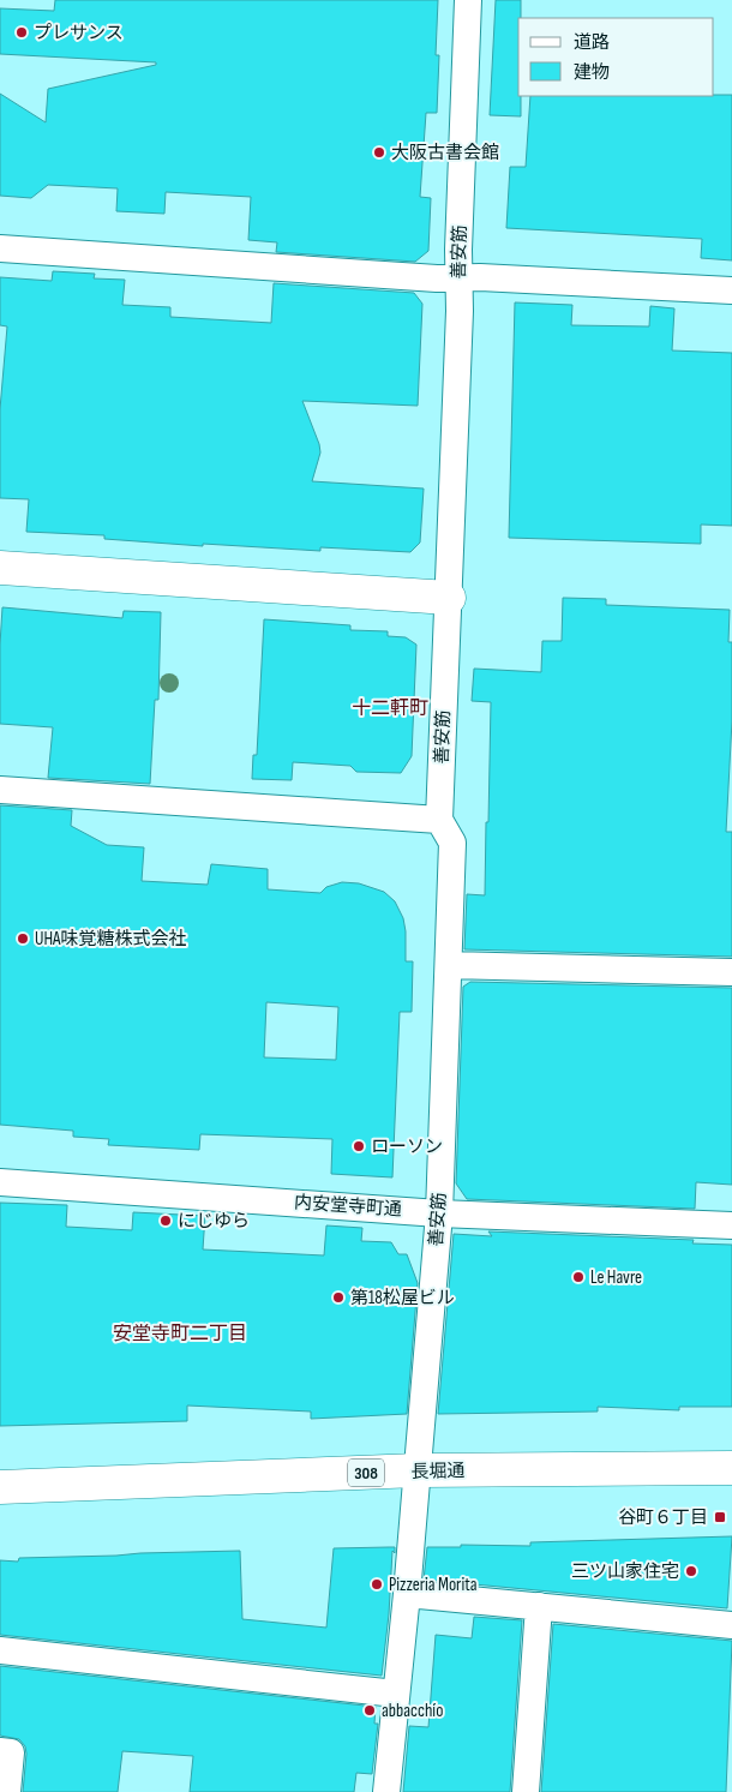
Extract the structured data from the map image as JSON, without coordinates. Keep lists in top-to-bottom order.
{
  "streets": {
    "main road": ["長堀通", "308"],
    "street": ["善安筋", "内安堂寺町通"]
  },
  "crossings": [
    ["善安筋", "内安堂寺町通"],
    ["善安筋", "長堀通"]
  ],
  "districts": ["十二軒町", "安堂寺町二丁目"],
  "places": {
    "other": [
      "プレサンス",
      "大阪古書会館",
      "UHA味覚糖株式会社",
      "ローソン",
      "にじゆら",
      "Le Havre",
      "第18松屋ビル",
      "三ツ山家住宅",
      "Pizzeria Morita",
      "abbacchío"
    ],
    "transit": ["谷町６丁目"]
  },
  "legend": ["道路", "建物"]
}
